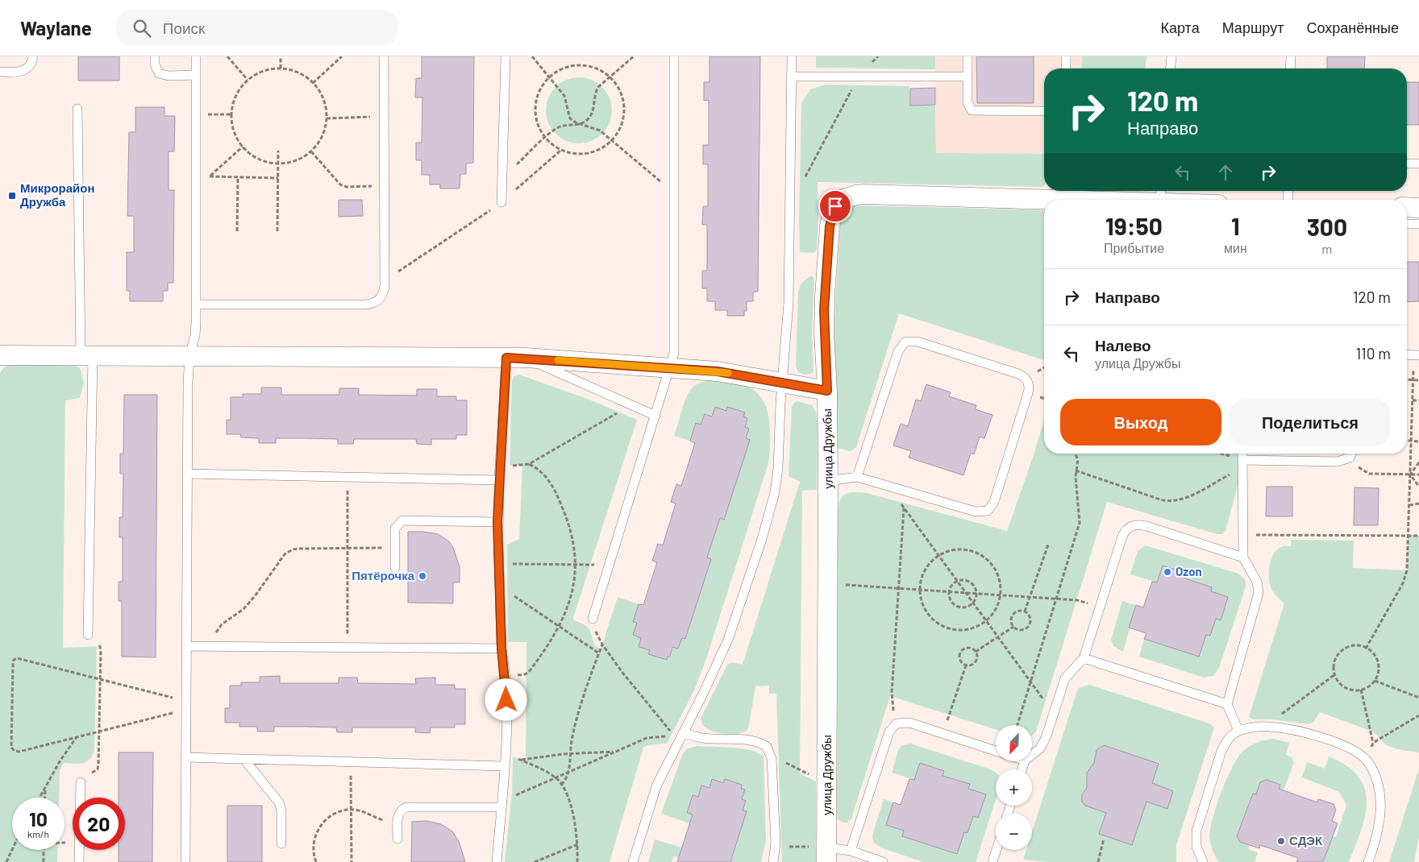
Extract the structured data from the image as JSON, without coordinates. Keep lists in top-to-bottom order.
{
  "streets": {
    "street": ["улица Дружбы"]
  },
  "places": {
    "transit": ["Микрорайон Дружба"],
    "other": ["Ozon", "Пятёрочка", "СДЭК"]
  },
  "north": "bottom left",
  "page": {
    "header": "Waylane",
    "search": "Поиск",
    "nav": ["Карта", "Маршрут", "Сохранённые"],
    "turn": ["120 m", "Направо"],
    "eta": [
      "19:50",
      "Прибытие",
      "1",
      "мин",
      "300",
      "m"
    ],
    "list": [
      {
        "name": "Направо",
        "value": "120 m"
      },
      {
        "name": "Налево",
        "note": "улица Дружбы",
        "value": "110 m"
      }
    ],
    "buttons": ["Выход", "Поделиться"],
    "map_buttons": ["+", "−"],
    "speed": "10 km/h",
    "limit": "20"
  }
}
